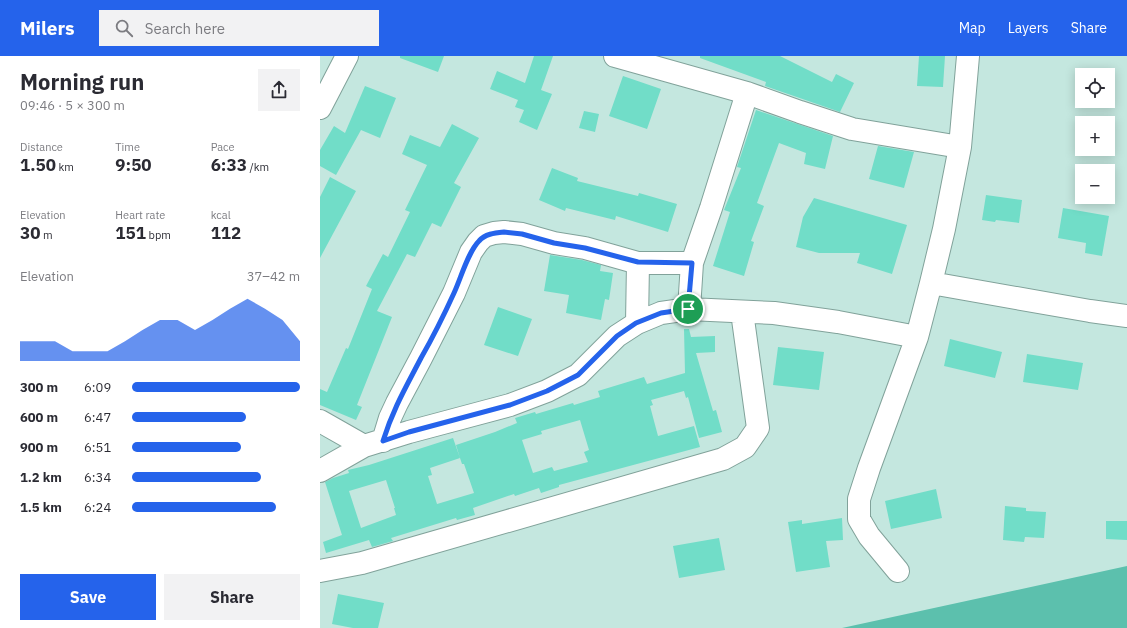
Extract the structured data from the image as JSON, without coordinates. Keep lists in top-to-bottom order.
{
  "page": {
    "header": "Milers",
    "search": "Search here",
    "nav": ["Map", "Layers", "Share"],
    "heading": ["Morning run", "09:46 · 5 × 300 m"],
    "map_buttons": ["+", "−"],
    "stats": [
      ["Distance", "1.50 km"],
      ["Time", "9:50"],
      ["Pace", "6:33 /km"],
      ["Elevation", "30 m"],
      ["Heart rate", "151 bpm"],
      ["kcal", "112"]
    ],
    "chart": ["Elevation", "37–42 m"],
    "list": [
      {
        "name": "300 m",
        "note": "6:09"
      },
      {
        "name": "600 m",
        "note": "6:47"
      },
      {
        "name": "900 m",
        "note": "6:51"
      },
      {
        "name": "1.2 km",
        "note": "6:34"
      },
      {
        "name": "1.5 km",
        "note": "6:24"
      }
    ],
    "buttons": ["Save", "Share"]
  }
}
